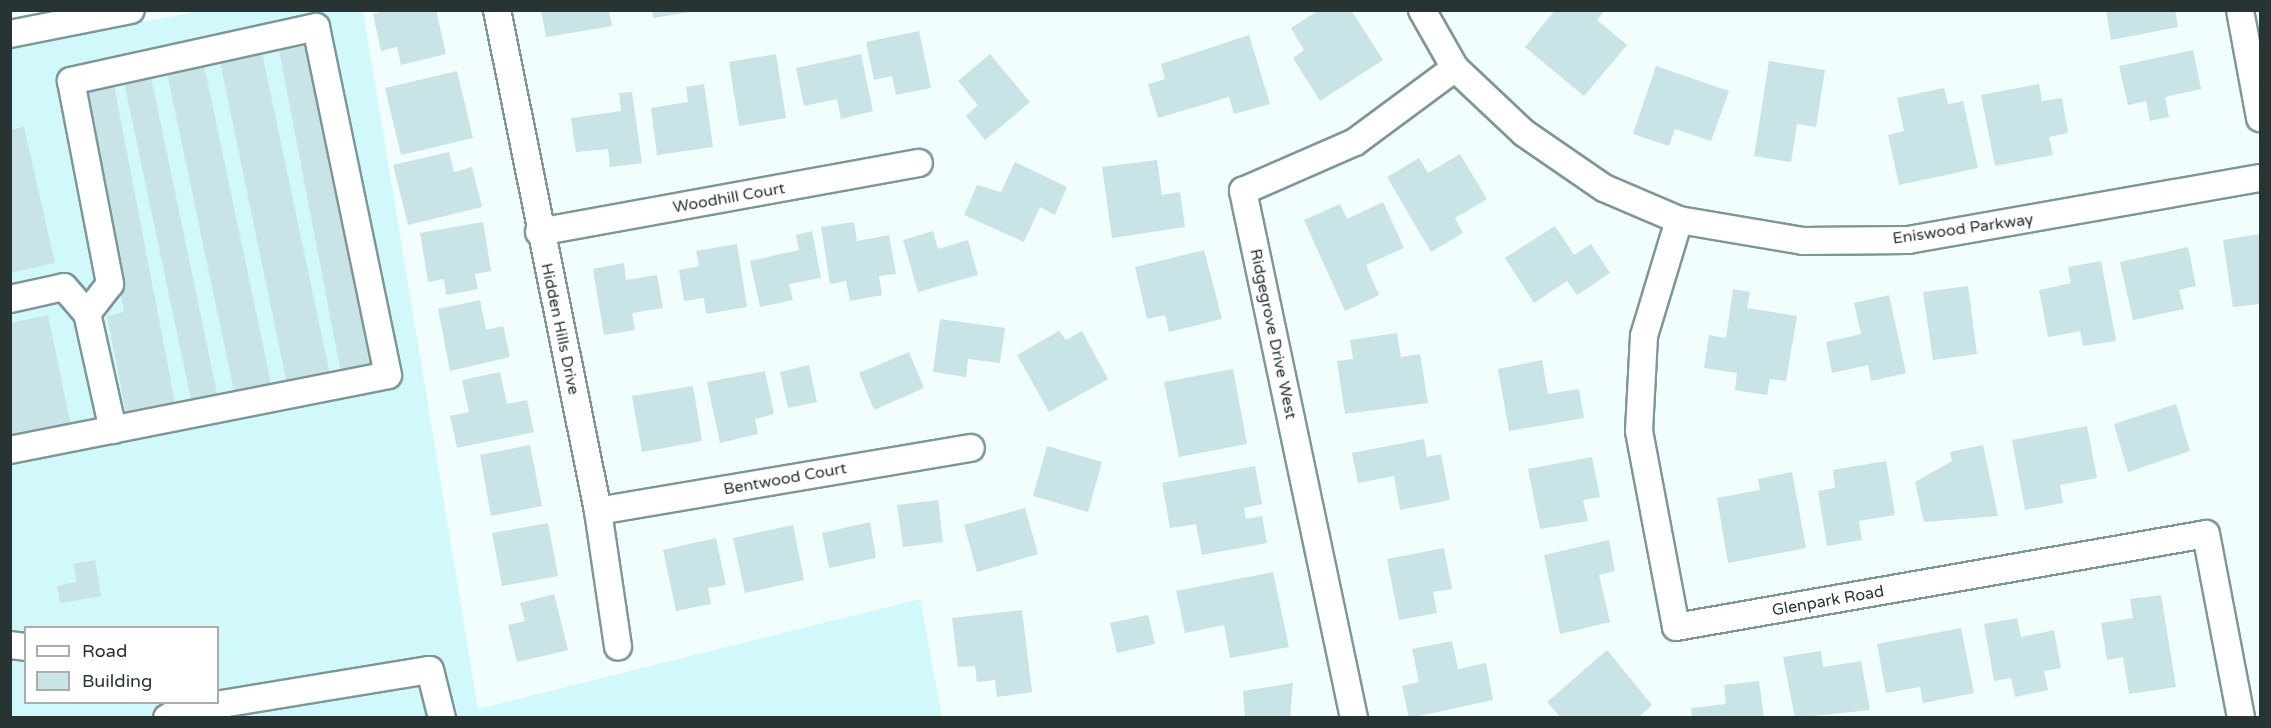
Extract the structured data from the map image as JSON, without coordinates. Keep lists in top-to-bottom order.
{
  "streets": {
    "street": [
      "Woodhill Court",
      "Eniswood Parkway",
      "Hidden Hills Drive",
      "Ridgegrove Drive West",
      "Bentwood Court",
      "Glenpark Road"
    ]
  },
  "crossings": [
    ["Woodhill Court", "Hidden Hills Drive"],
    ["Eniswood Parkway", "Ridgegrove Drive West"],
    ["Eniswood Parkway", "Glenpark Road"],
    ["Hidden Hills Drive", "Bentwood Court"]
  ],
  "legend": ["Road", "Building"]
}
